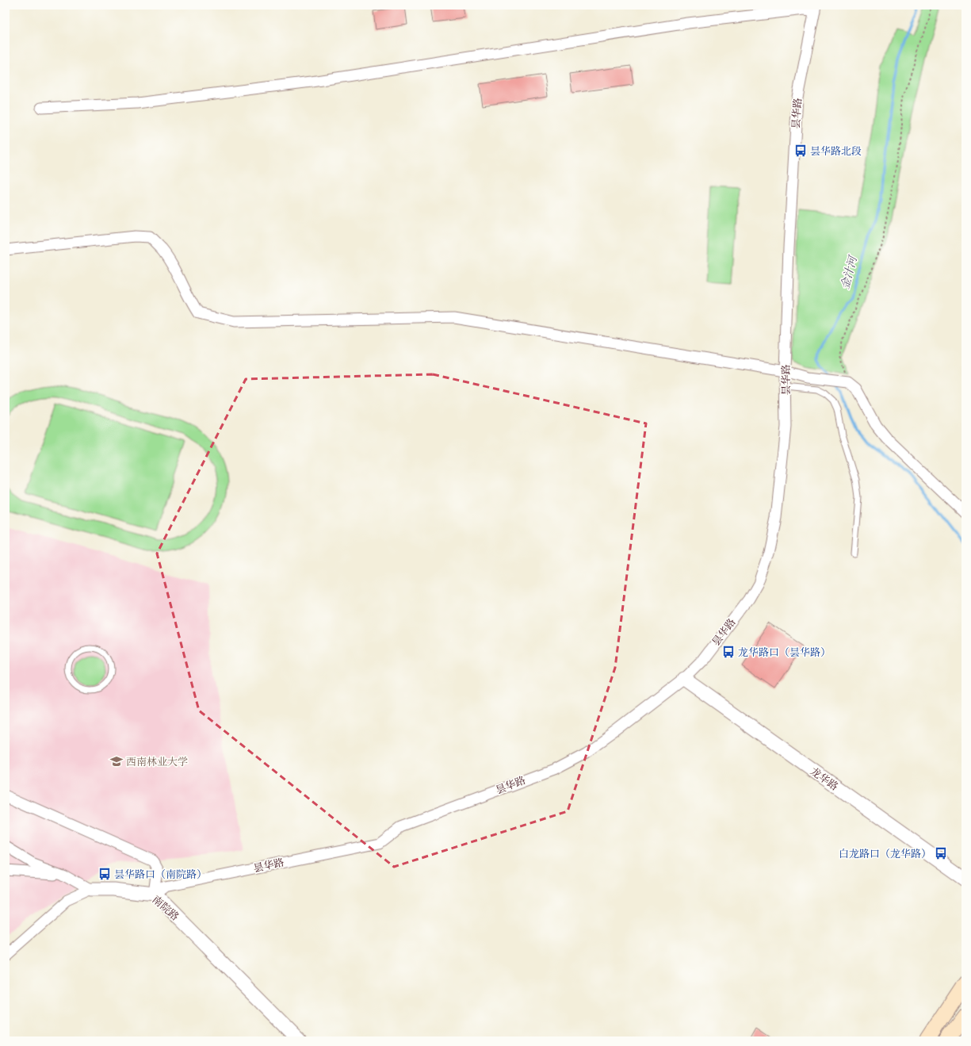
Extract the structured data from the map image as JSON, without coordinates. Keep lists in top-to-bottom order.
{
  "streets": {
    "street": ["昙华路", "龙华路", "南院路"]
  },
  "crossings": [
    ["昙华路", "龙华路"],
    ["昙华路", "南院路"]
  ],
  "water": ["金汁河"],
  "places": {
    "bus stop": [
      "昙华路北段",
      "龙华路口（昙华路）",
      "白龙路口（龙华路）",
      "昙华路口（南院路）"
    ],
    "school or university": ["西南林业大学"]
  }
}
